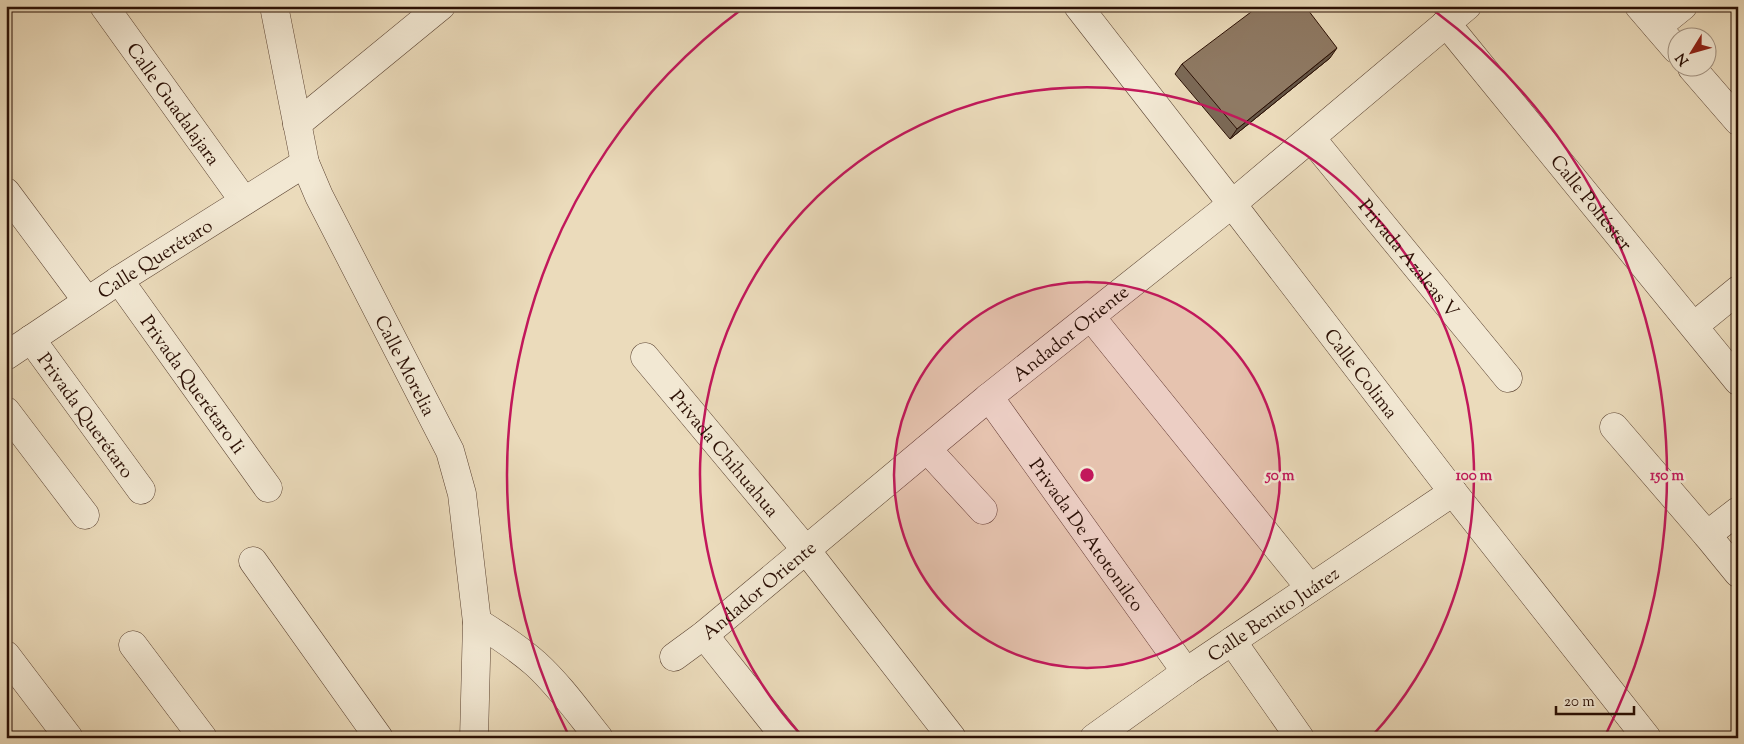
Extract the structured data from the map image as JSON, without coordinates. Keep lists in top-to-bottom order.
{
  "streets": {
    "street": [
      "Calle Guadalajara",
      "Calle Poliéster",
      "Calle Querétaro",
      "Privada Azaleas V",
      "Andador Oriente",
      "Calle Morelia",
      "Calle Colima",
      "Privada Querétaro Ii",
      "Privada Querétaro",
      "Privada Chihuahua",
      "Privada De Atotonilco",
      "Calle Benito Juárez"
    ]
  },
  "crossings": [
    ["Calle Guadalajara", "Calle Querétaro"],
    ["Calle Poliéster", "Andador Oriente"],
    ["Calle Querétaro", "Calle Morelia"],
    ["Calle Querétaro", "Privada Querétaro Ii"],
    ["Calle Querétaro", "Privada Querétaro"],
    ["Privada Azaleas V", "Andador Oriente"],
    ["Andador Oriente", "Calle Colima"],
    ["Andador Oriente", "Privada Chihuahua"],
    ["Andador Oriente", "Privada De Atotonilco"],
    ["Calle Colima", "Calle Benito Juárez"],
    ["Privada De Atotonilco", "Calle Benito Juárez"]
  ],
  "scale_bar": "20 m",
  "north": "bottom left",
  "rings": ["50 m", "100 m", "150 m"]
}
